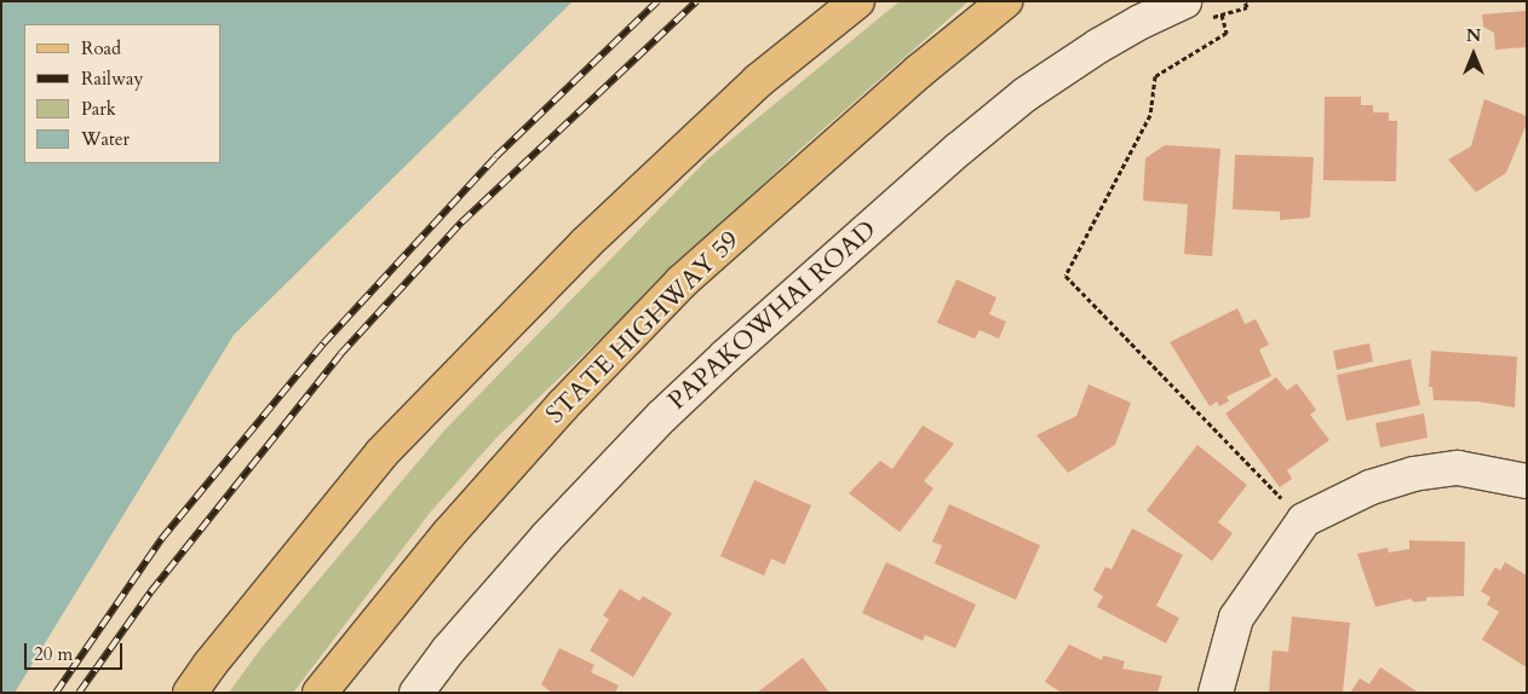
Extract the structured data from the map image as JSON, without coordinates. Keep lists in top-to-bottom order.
{
  "streets": {
    "main road": ["STATE HIGHWAY 59"],
    "street": ["PAPAKOWHAI ROAD"]
  },
  "legend": [
    "Road",
    "Railway",
    "Park",
    "Water"
  ],
  "scale_bar": "20 m",
  "north": "top"
}
